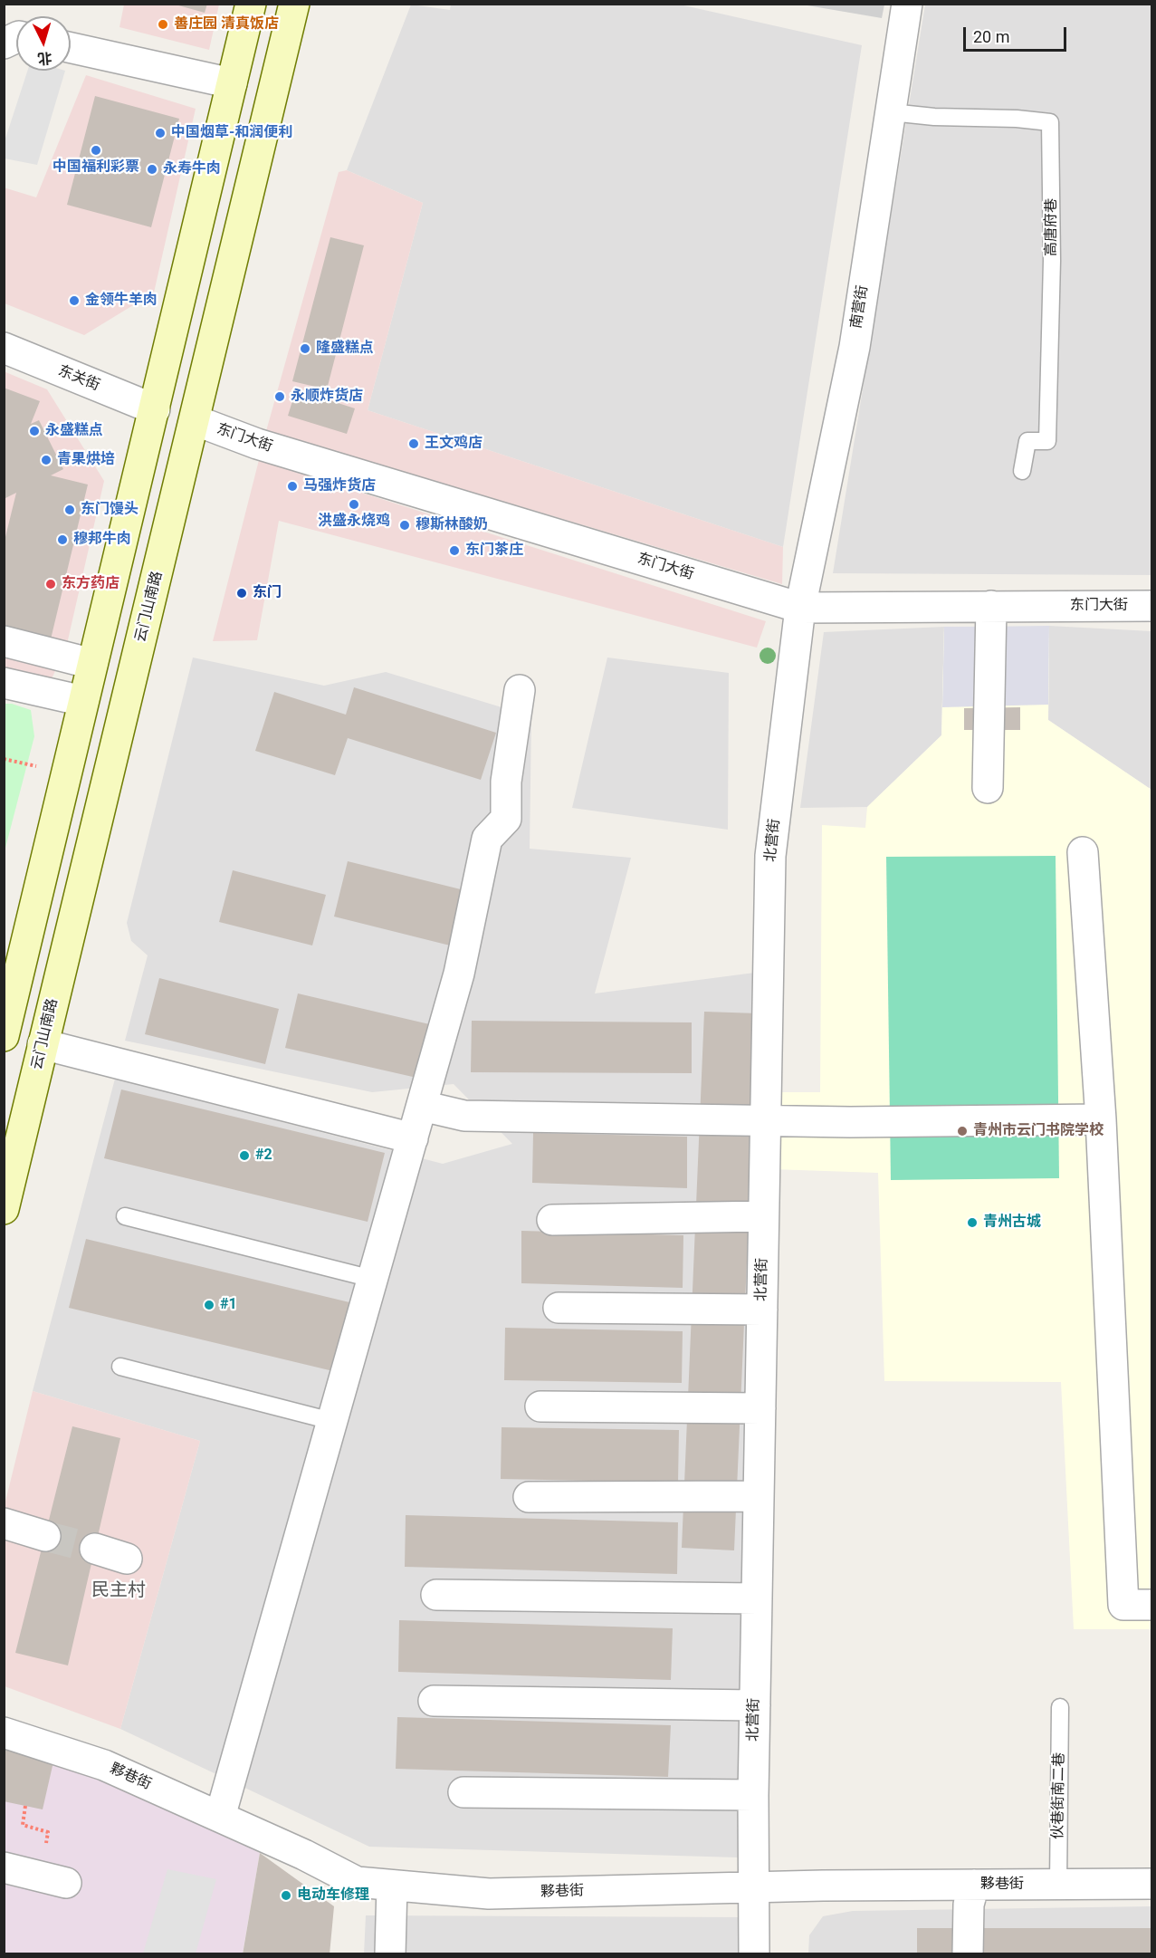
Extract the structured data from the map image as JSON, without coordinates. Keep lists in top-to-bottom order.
{
  "streets": {
    "main road": ["云门山南路"],
    "street": [
      "南营街",
      "东关街",
      "东门大街",
      "北营街",
      "夥巷街"
    ],
    "lane": ["高唐府巷", "伙巷街南二巷"]
  },
  "crossings": [
    ["高唐府巷", "南营街"],
    ["南营街", "东门大街"],
    ["南营街", "北营街"],
    ["东门大街", "云门山南路"],
    ["东门大街", "北营街"],
    ["北营街", "夥巷街"],
    ["夥巷街", "伙巷街南二巷"]
  ],
  "districts": ["民主村"],
  "places": [
    "善庄园 清真饭店",
    "中国烟草-和润便利",
    "中国福利彩票",
    "永寿牛肉",
    "金领牛羊肉",
    "隆盛糕点",
    "永顺炸货店",
    "永盛糕点",
    "王文鸡店",
    "青果烘培",
    "马强炸货店",
    "洪盛永烧鸡",
    "东门馒头",
    "穆斯林酸奶",
    "穆邦牛肉",
    "东门茶庄",
    "东方药店",
    "东门",
    "青州市云门书院学校",
    "#2",
    "青州古城",
    "#1",
    "电动车修理"
  ],
  "scale_bar": "20 m",
  "north": "bottom"
}
